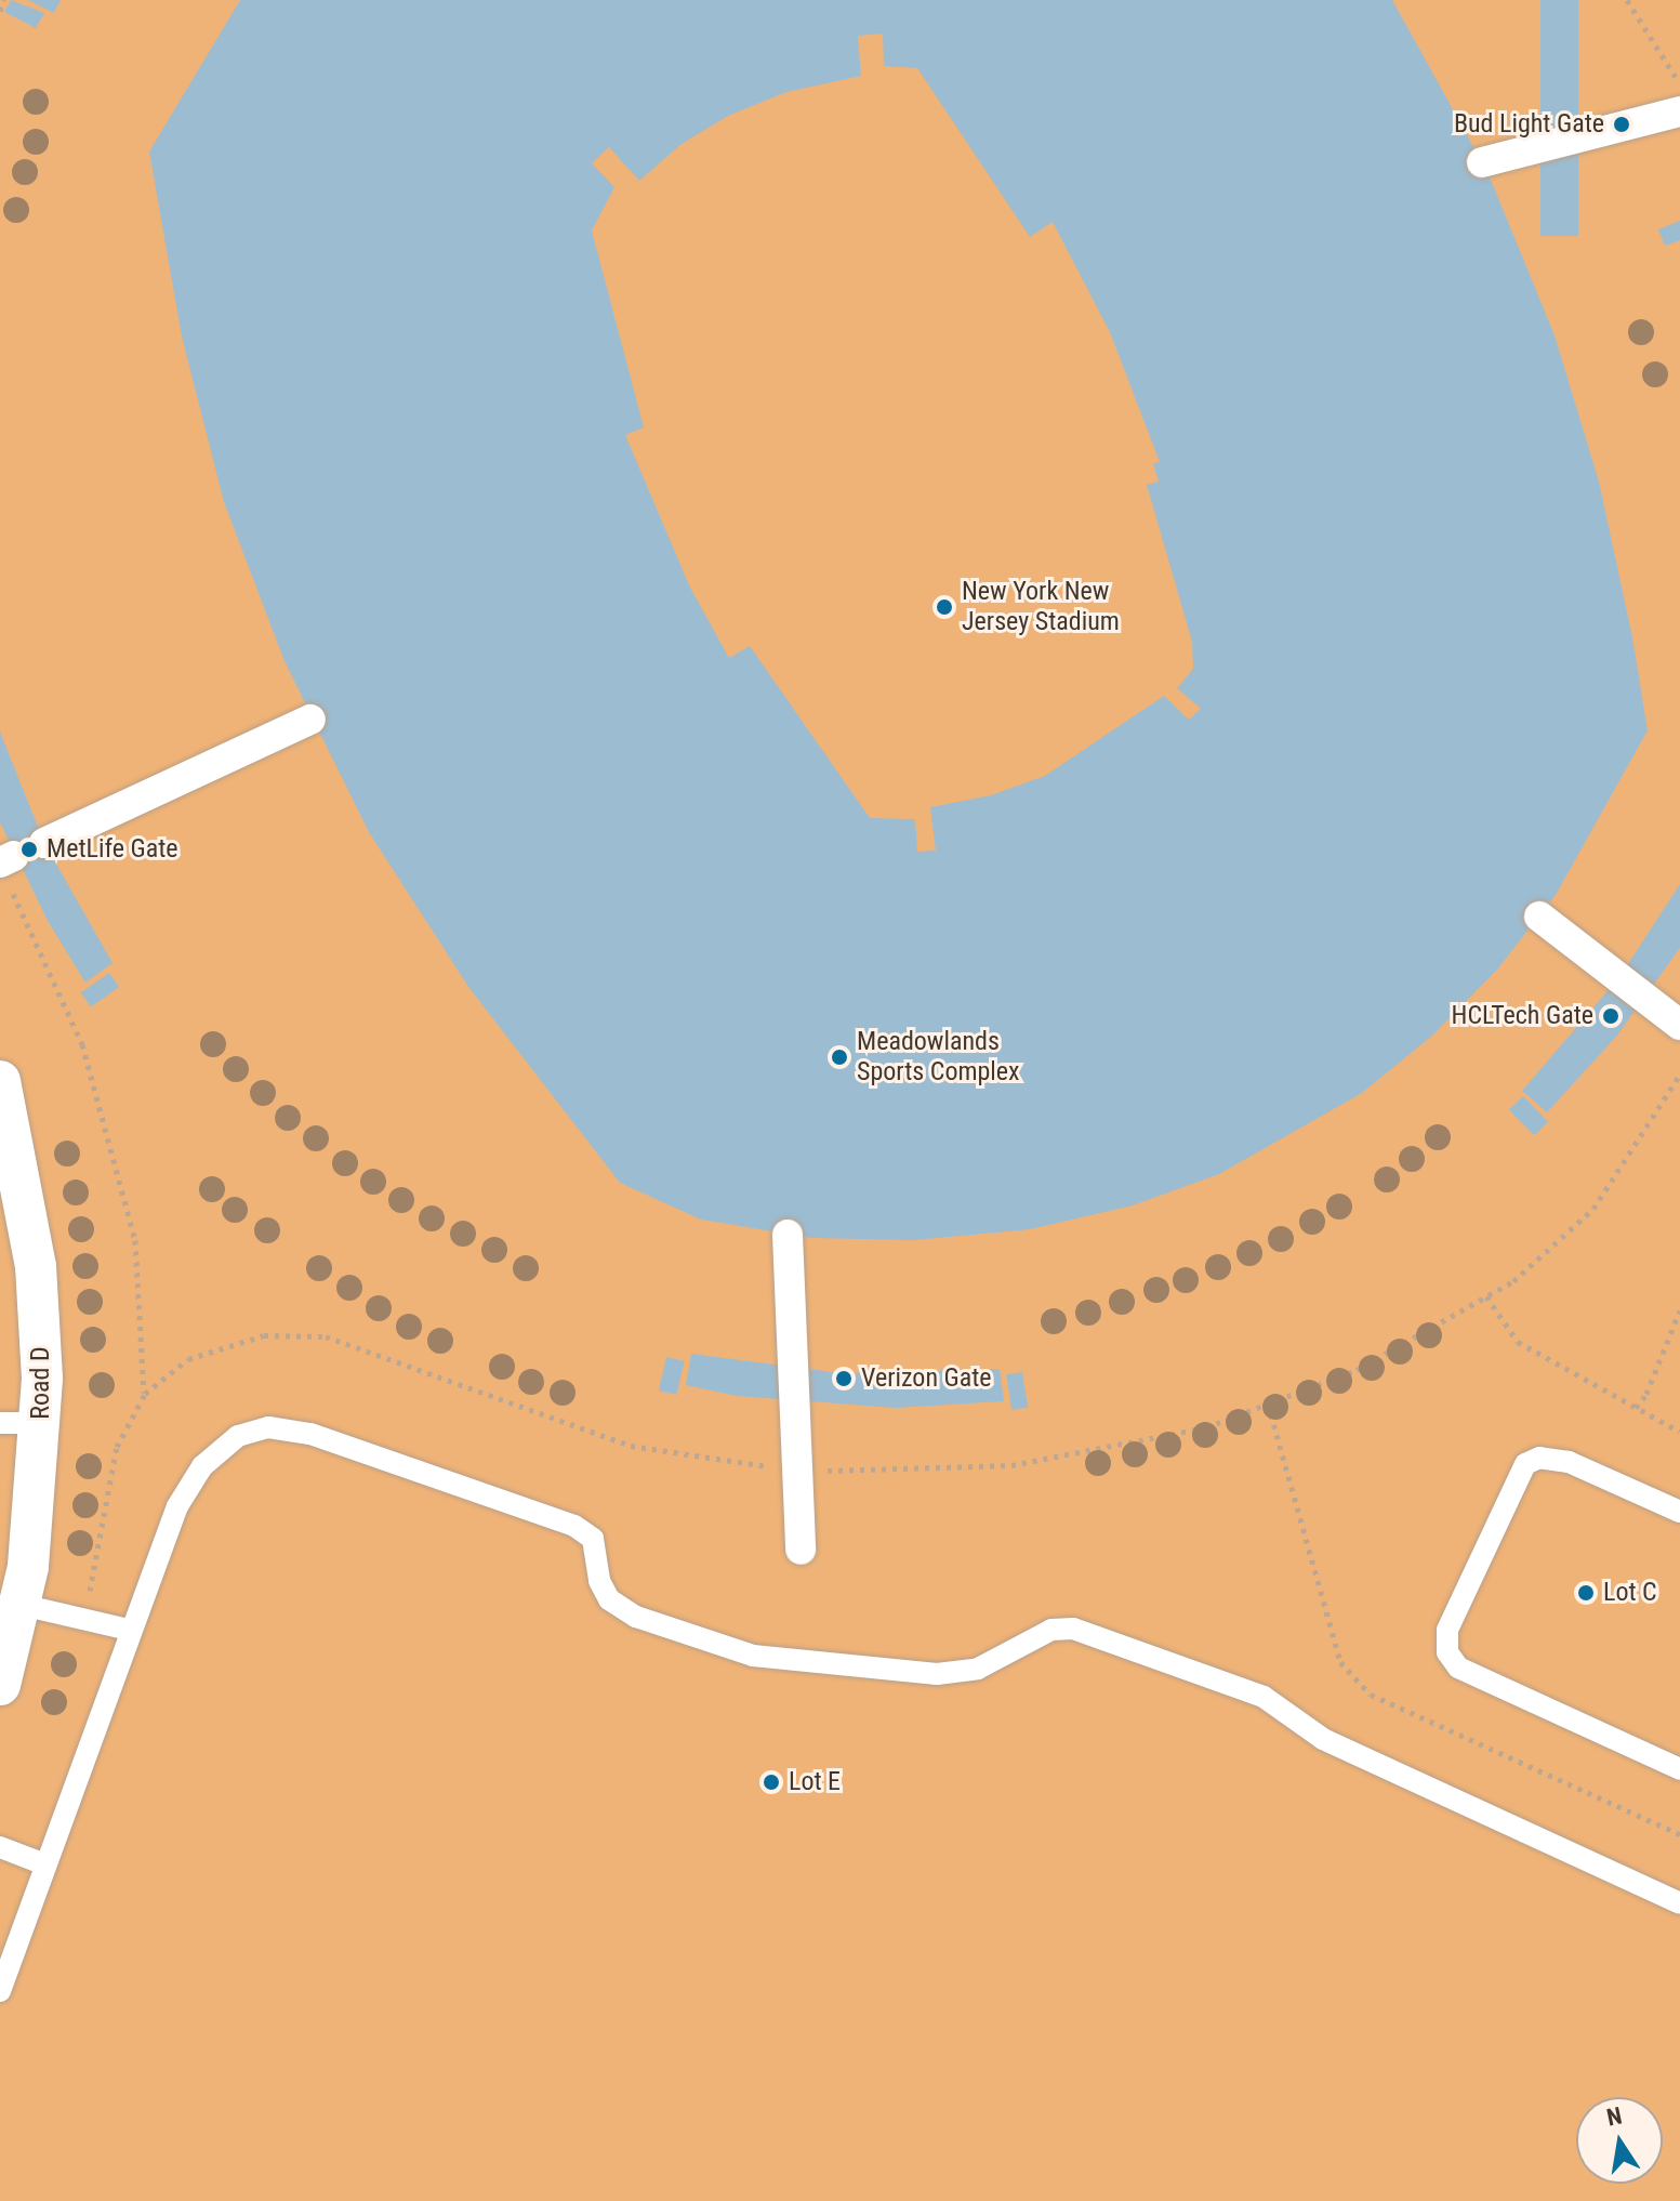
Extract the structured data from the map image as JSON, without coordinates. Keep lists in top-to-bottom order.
{
  "streets": {
    "street": ["Road D"]
  },
  "places": [
    "Bud Light Gate",
    "New York New Jersey Stadium",
    "MetLife Gate",
    "HCLTech Gate",
    "Meadowlands Sports Complex",
    "Verizon Gate",
    "Lot C",
    "Lot E"
  ],
  "north": "top"
}
